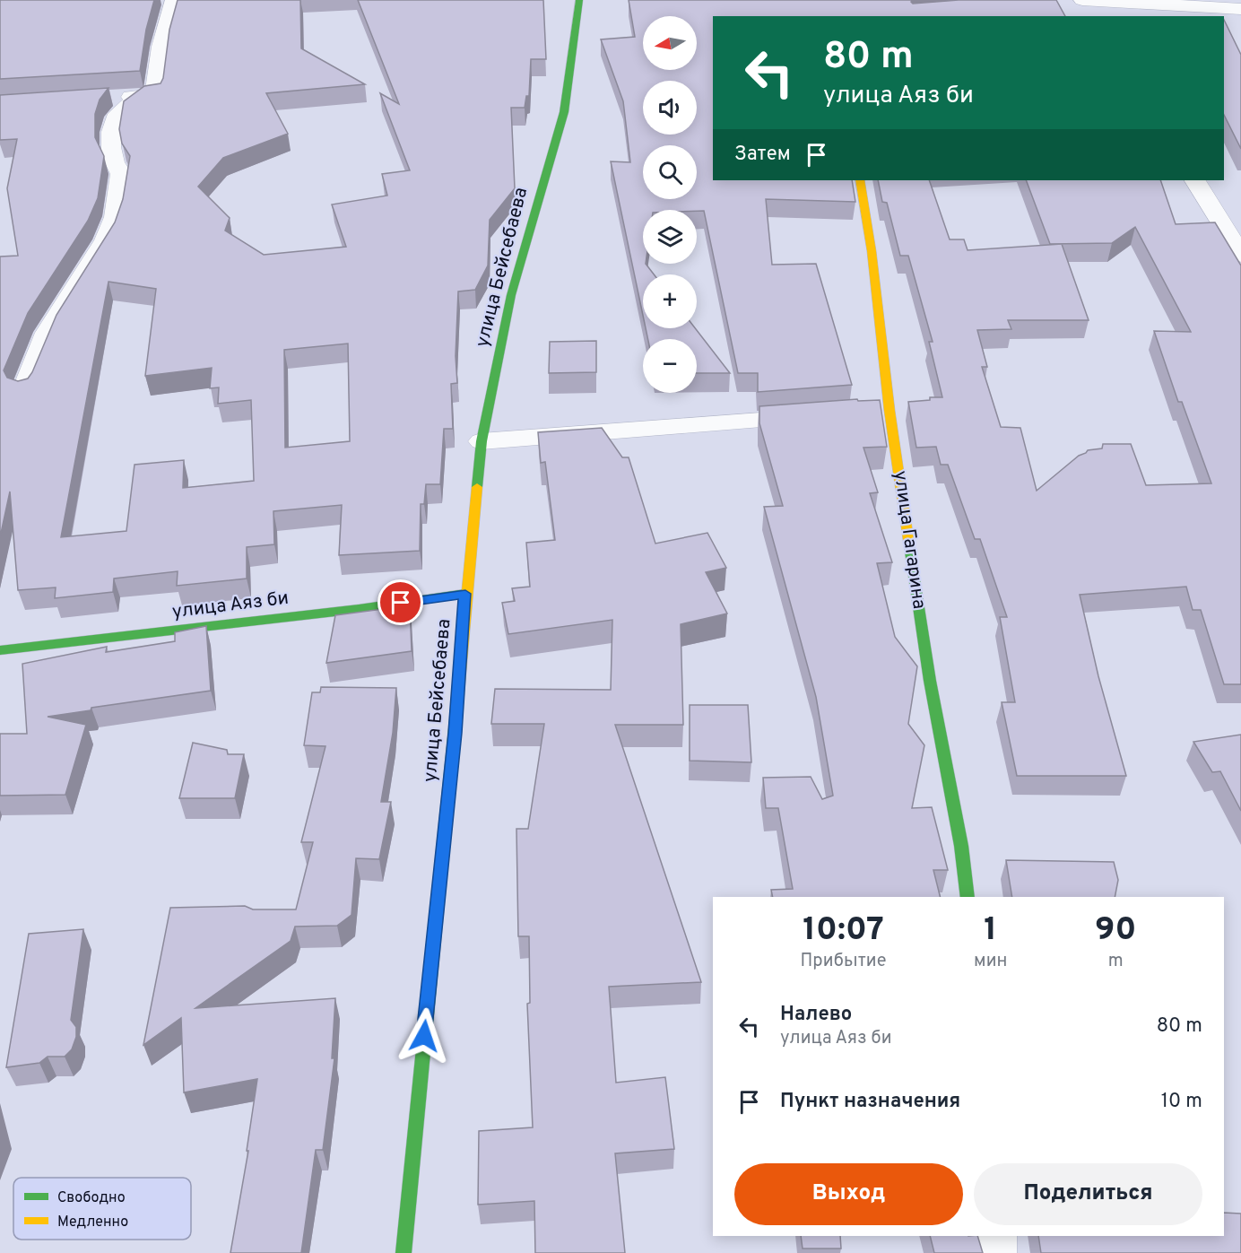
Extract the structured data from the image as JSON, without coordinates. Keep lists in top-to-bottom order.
{
  "streets": {
    "street": ["улица Бейсебаева", "улица Гагарина", "улица Аяз би"]
  },
  "crossings": [
    ["улица Бейсебаева", "улица Аяз би"]
  ],
  "legend": ["Свободно", "Медленно"],
  "north": "left",
  "page": {
    "map_buttons": ["+", "−"],
    "turn": ["80 m", "улица Аяз би"],
    "then": "Затем",
    "eta": [
      "10:07",
      "Прибытие",
      "1",
      "мин",
      "90",
      "m"
    ],
    "list": [
      {
        "name": "Налево",
        "note": "улица Аяз би",
        "value": "80 m"
      },
      {
        "name": "Пункт назначения",
        "value": "10 m"
      }
    ],
    "buttons": ["Выход", "Поделиться"]
  }
}
